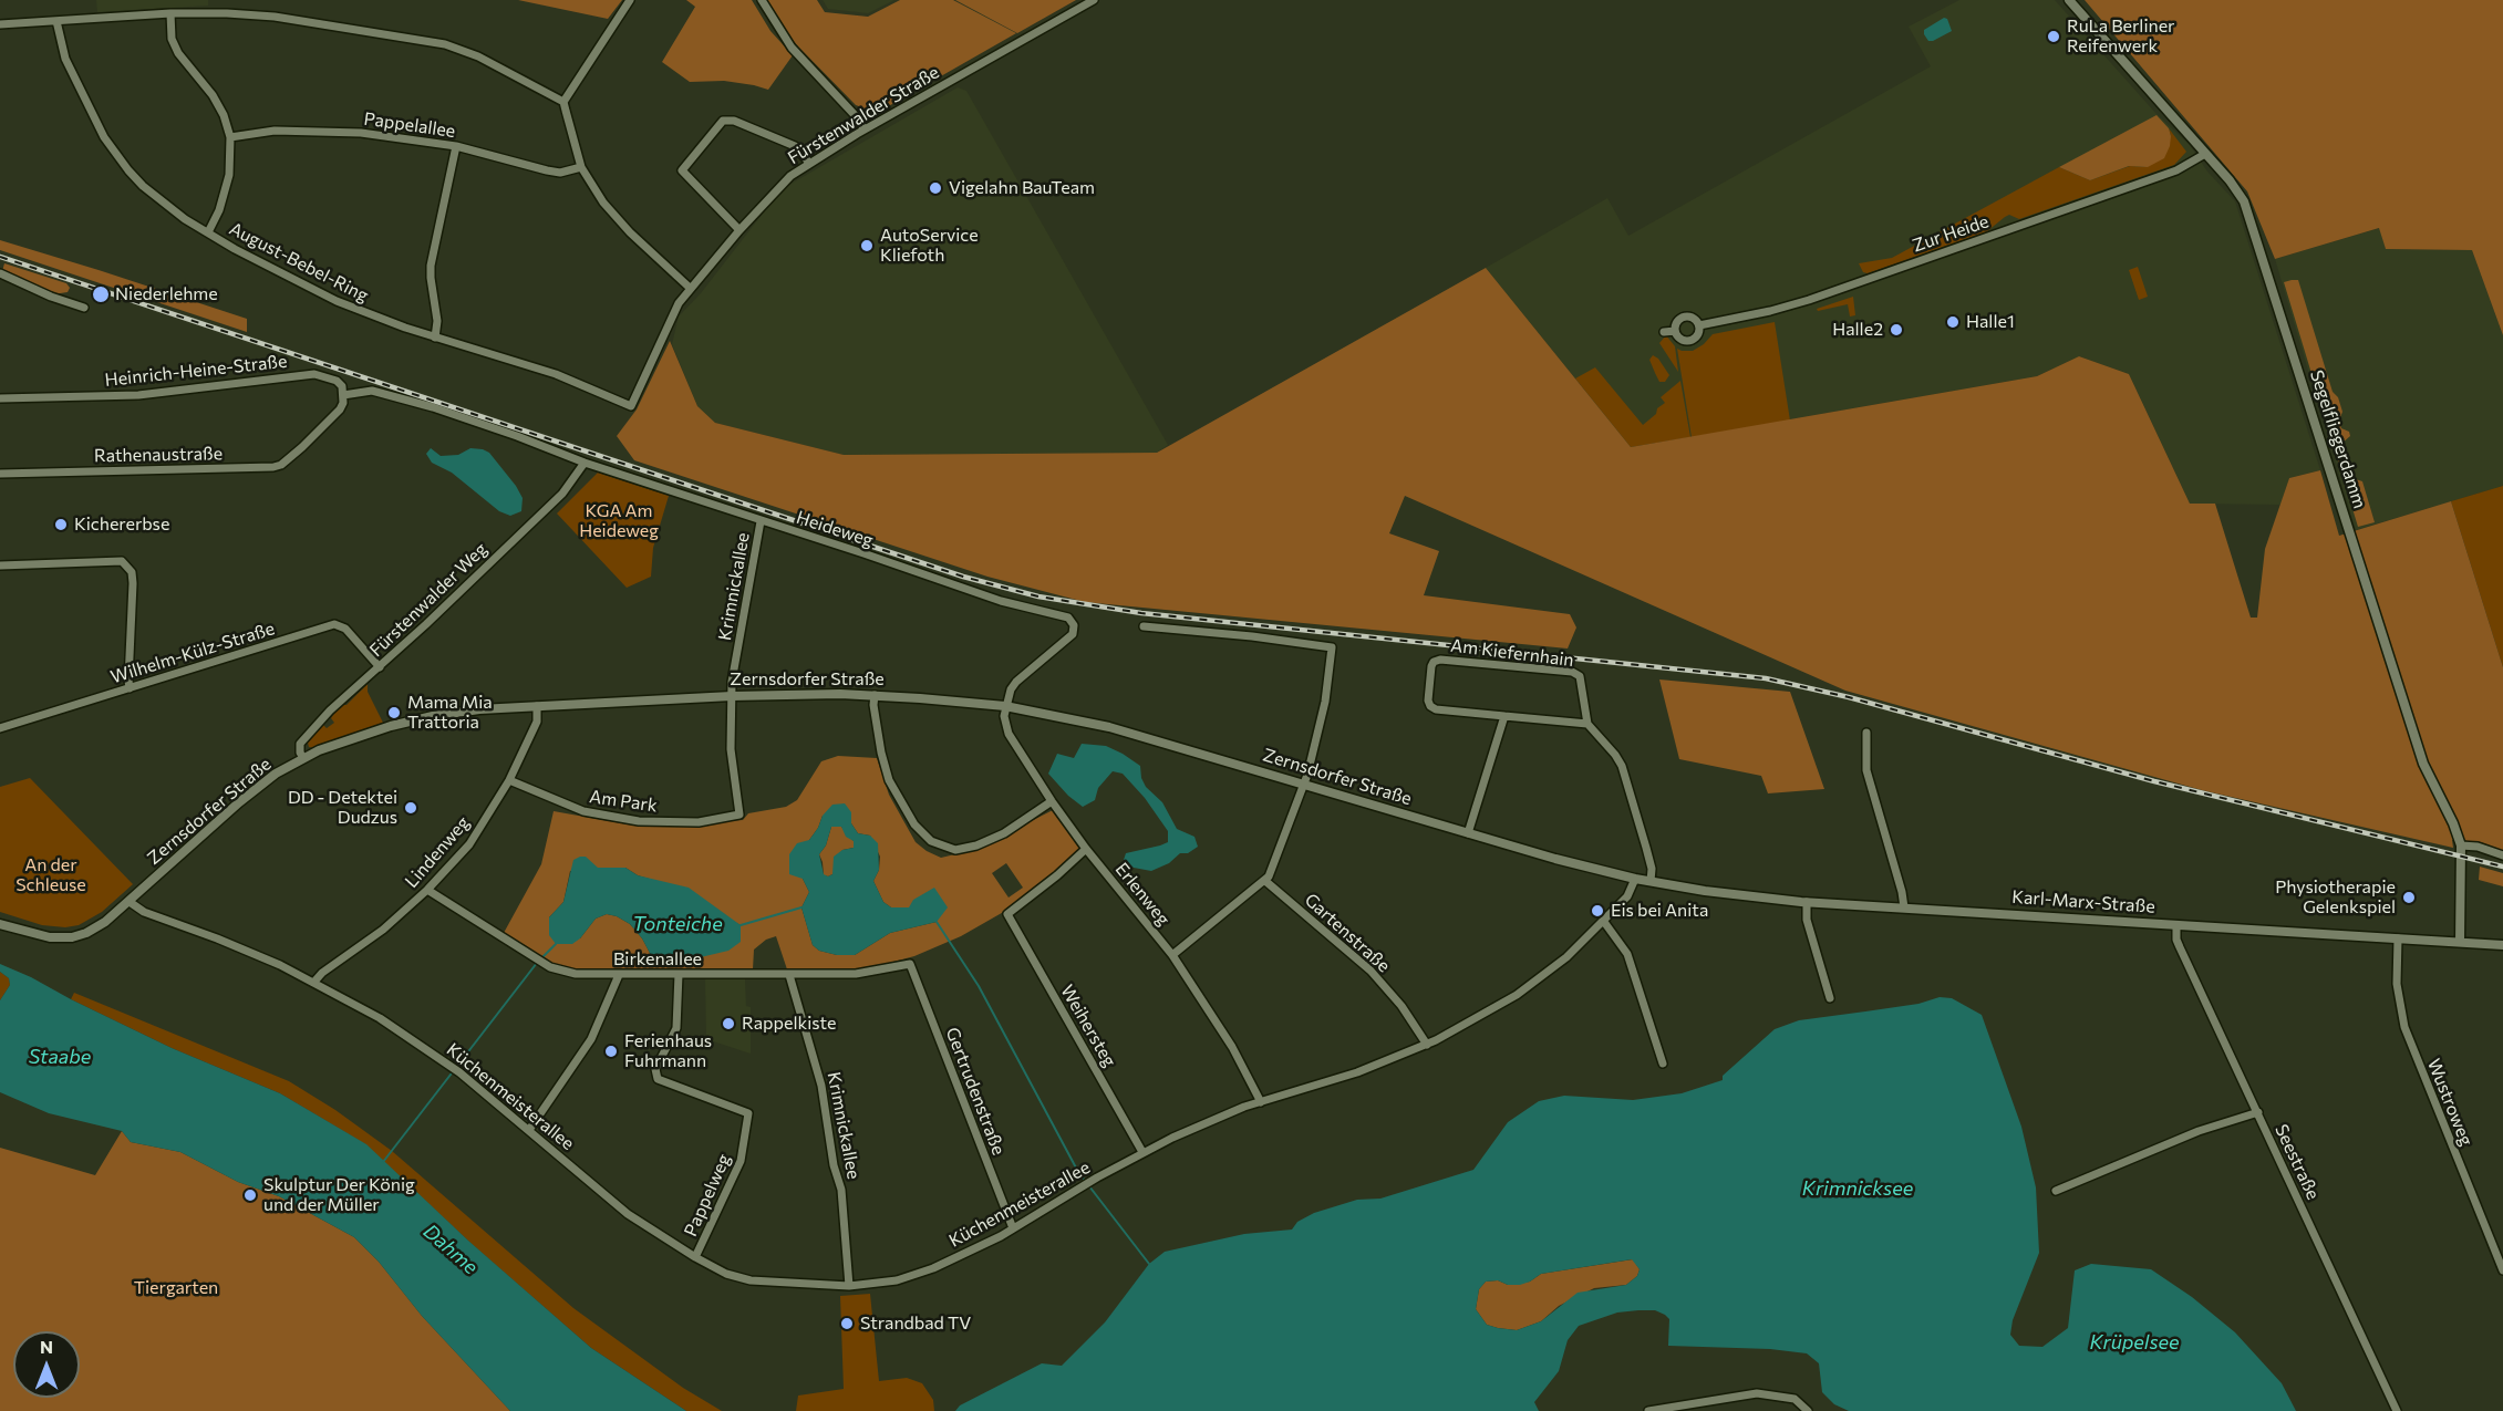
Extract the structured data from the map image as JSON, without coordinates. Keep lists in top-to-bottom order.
{
  "streets": {
    "street": [
      "Fürstenwalder Straße",
      "Pappelallee",
      "Zur Heide",
      "August-Bebel-Ring",
      "Heinrich-Heine-Straße",
      "Segelfliegerdamm",
      "Rathenaustraße",
      "Heideweg",
      "Krimnickallee",
      "Fürstenwalder Weg",
      "Wilhelm-Külz-Straße",
      "Am Kiefernhain",
      "Zernsdorfer Straße",
      "Am Park",
      "Lindenweg",
      "Erlenweg",
      "Karl-Marx-Straße",
      "Gartenstraße",
      "Birkenallee",
      "Weihersteg",
      "Gertrudenstraße",
      "Küchenmeisterallee",
      "Wustroweg",
      "Seestraße",
      "Pappelweg"
    ]
  },
  "crossings": [
    ["Fürstenwalder Straße", "August-Bebel-Ring"],
    ["Zur Heide", "Segelfliegerdamm"],
    ["Heinrich-Heine-Straße", "Rathenaustraße"],
    ["Segelfliegerdamm", "Karl-Marx-Straße"],
    ["Heideweg", "Krimnickallee"],
    ["Heideweg", "Fürstenwalder Weg"],
    ["Heideweg", "Zernsdorfer Straße"],
    ["Heideweg", "Erlenweg"],
    ["Krimnickallee", "Zernsdorfer Straße"],
    ["Krimnickallee", "Am Park"],
    ["Krimnickallee", "Birkenallee"],
    ["Krimnickallee", "Küchenmeisterallee"],
    ["Fürstenwalder Weg", "Wilhelm-Külz-Straße"],
    ["Fürstenwalder Weg", "Zernsdorfer Straße"],
    ["Zernsdorfer Straße", "Lindenweg"],
    ["Zernsdorfer Straße", "Erlenweg"],
    ["Zernsdorfer Straße", "Karl-Marx-Straße"],
    ["Zernsdorfer Straße", "Küchenmeisterallee"],
    ["Am Park", "Lindenweg"],
    ["Lindenweg", "Birkenallee"],
    ["Lindenweg", "Küchenmeisterallee"],
    ["Erlenweg", "Weihersteg"],
    ["Erlenweg", "Küchenmeisterallee"],
    ["Karl-Marx-Straße", "Wustroweg"],
    ["Karl-Marx-Straße", "Seestraße"],
    ["Gartenstraße", "Küchenmeisterallee"],
    ["Birkenallee", "Gertrudenstraße"],
    ["Birkenallee", "Pappelweg"],
    ["Weihersteg", "Küchenmeisterallee"],
    ["Gertrudenstraße", "Küchenmeisterallee"],
    ["Küchenmeisterallee", "Pappelweg"]
  ],
  "water": [
    "Tonteiche",
    "Staabe",
    "Krimnicksee",
    "Dahme",
    "Krüpelsee"
  ],
  "parks": ["KGA Am Heideweg", "An der Schleuse", "Tiergarten"],
  "places": [
    "RuLa Berliner Reifenwerk",
    "Vigelahn BauTeam",
    "AutoService Kliefoth",
    "Niederlehme",
    "Halle1",
    "Halle2",
    "Kichererbse",
    "Mama Mia Trattoria",
    "DD - Detektei Dudzus",
    "Physiotherapie Gelenkspiel",
    "Eis bei Anita",
    "Rappelkiste",
    "Ferienhaus Fuhrmann",
    "Skulptur Der König und der Müller",
    "Strandbad TV"
  ],
  "north": "top"
}
